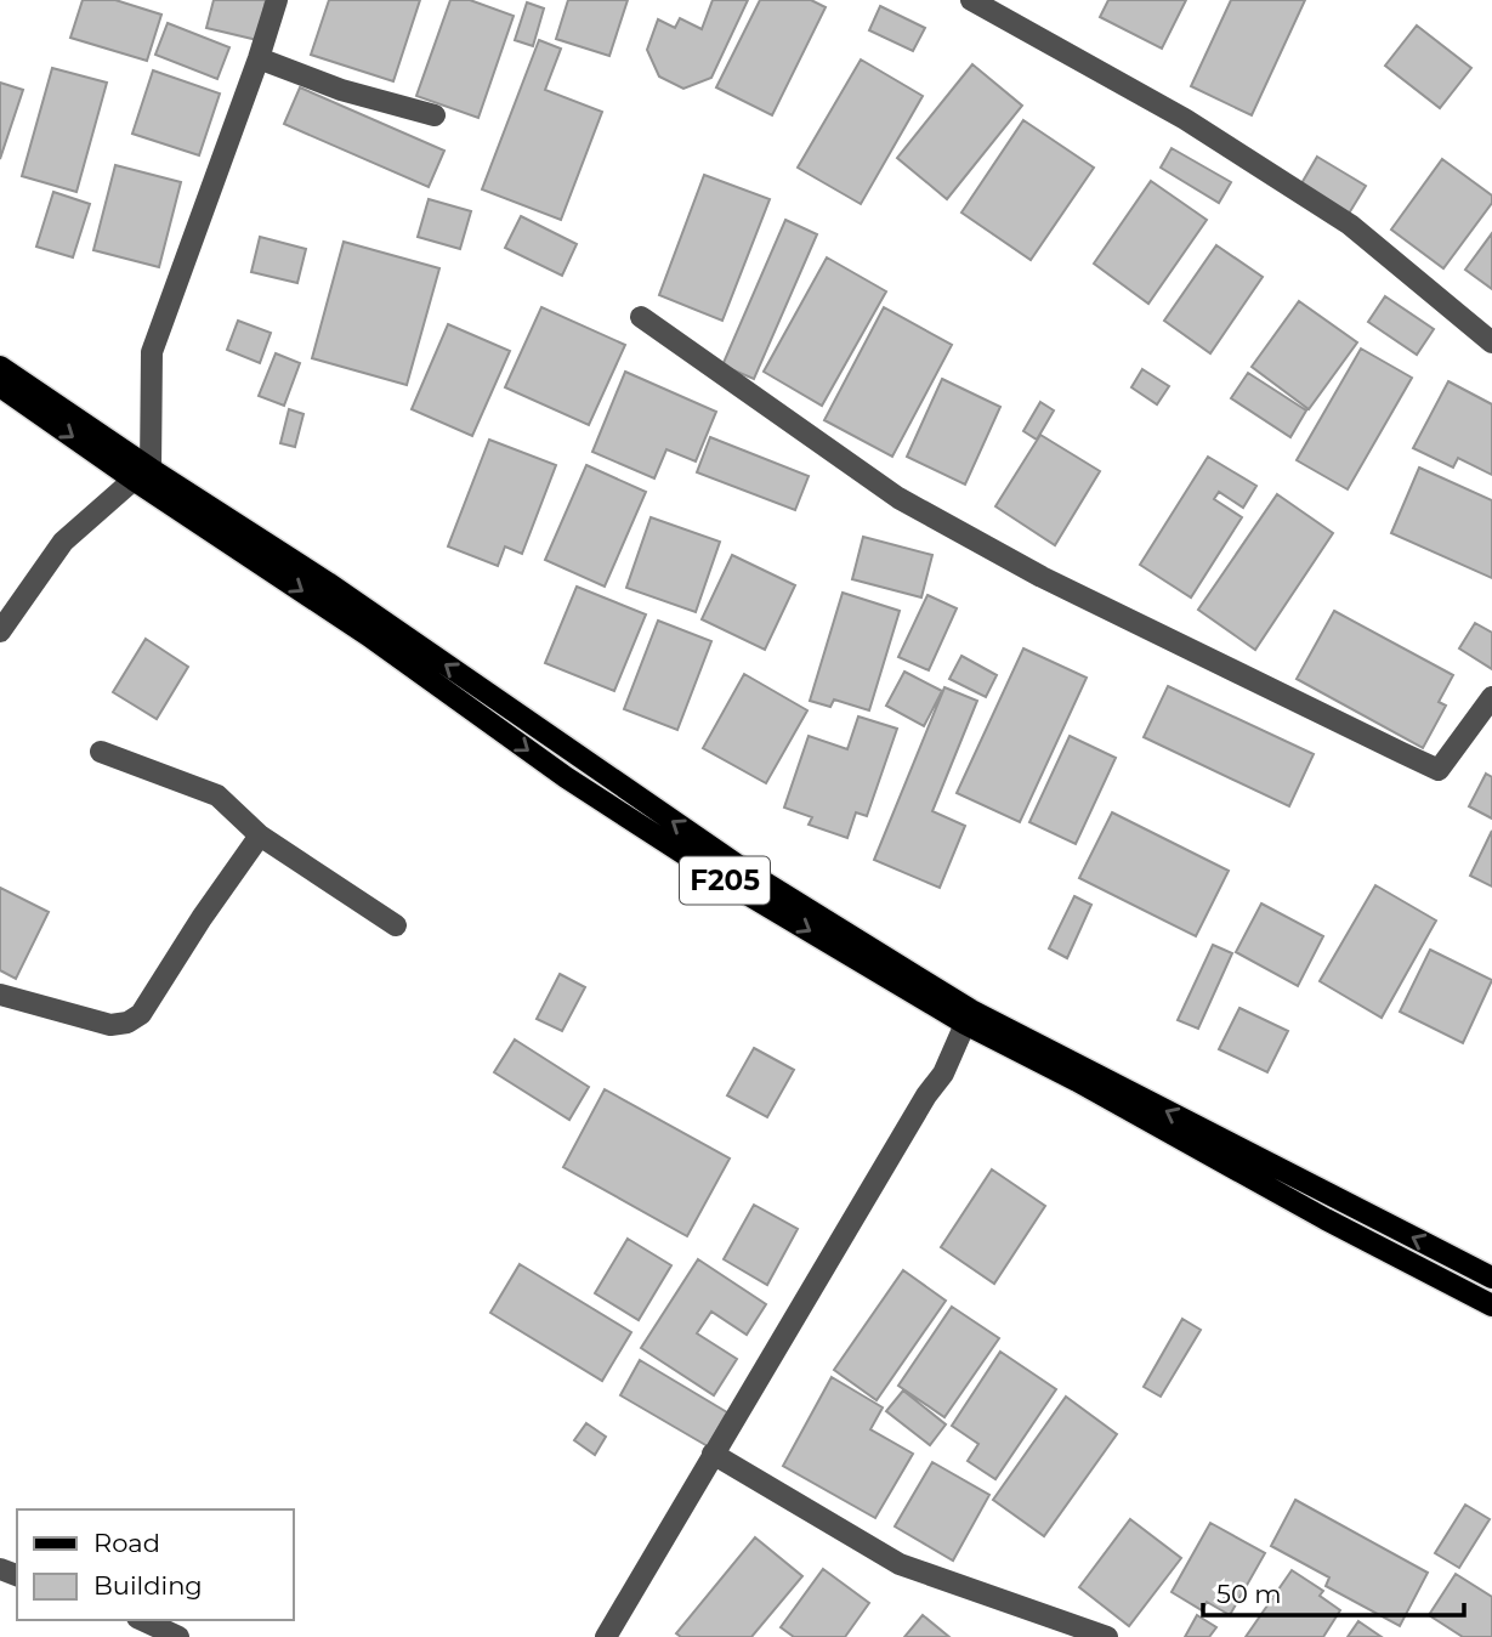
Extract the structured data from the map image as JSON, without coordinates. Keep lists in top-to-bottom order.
{
  "streets": {
    "main road": ["F205"]
  },
  "legend": ["Road", "Building"],
  "scale_bar": "50 m"
}
